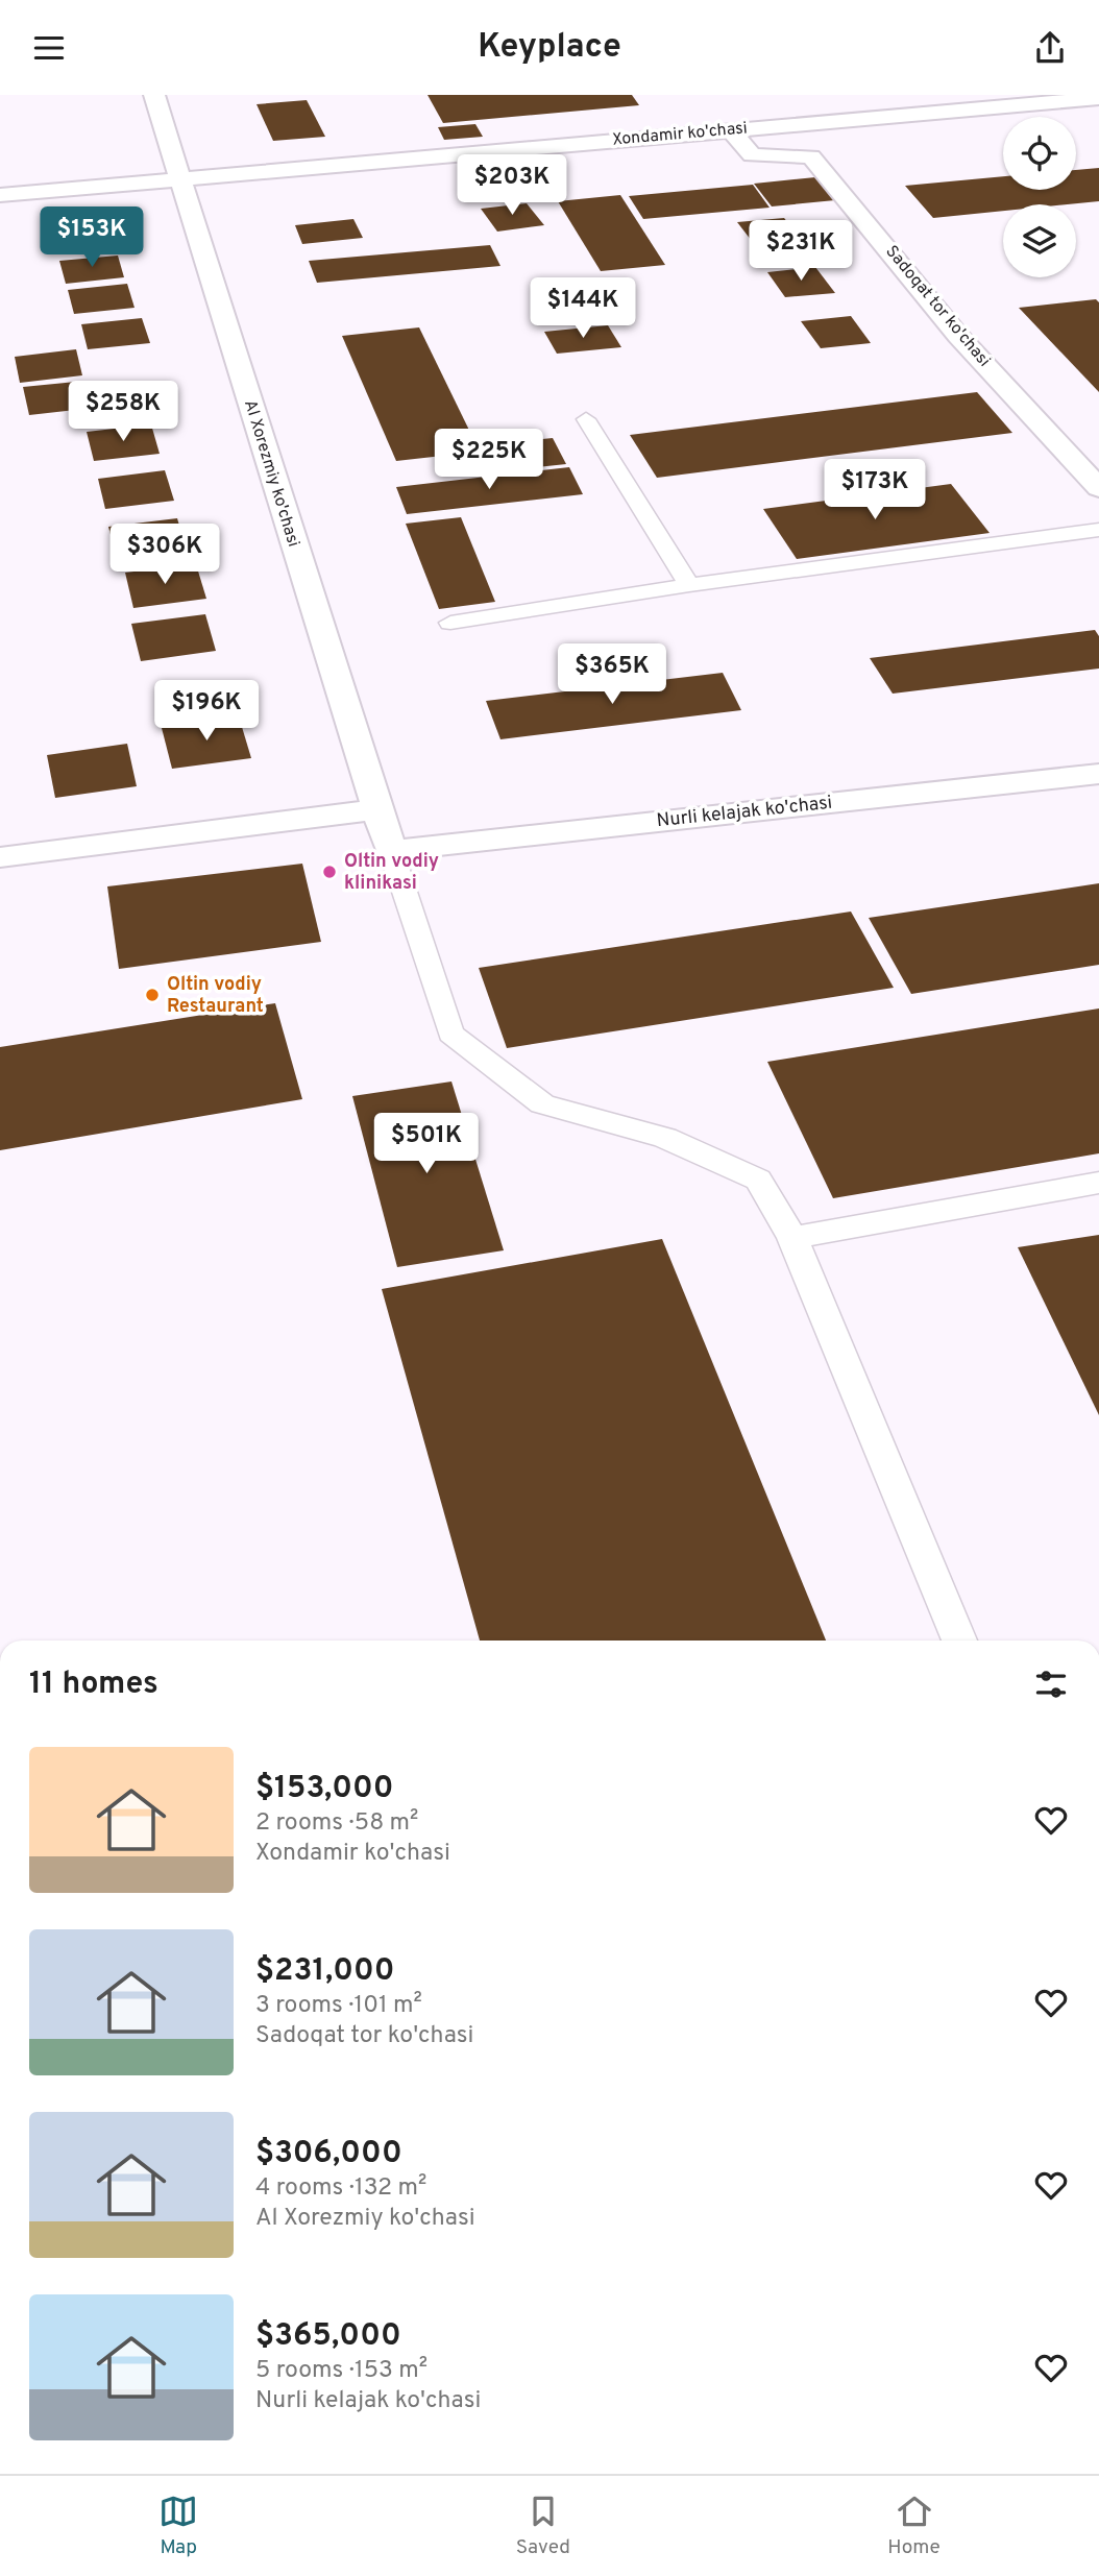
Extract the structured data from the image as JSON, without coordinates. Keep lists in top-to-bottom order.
{
  "streets": {
    "street": [
      "Xondamir ko'chasi",
      "Sadoqat tor ko'chasi",
      "Al Xorezmiy ko'chasi",
      "Nurli kelajak ko'chasi"
    ]
  },
  "crossings": [
    ["Xondamir ko'chasi", "Sadoqat tor ko'chasi"],
    ["Xondamir ko'chasi", "Al Xorezmiy ko'chasi"],
    ["Al Xorezmiy ko'chasi", "Nurli kelajak ko'chasi"]
  ],
  "places": ["Oltin vodiy klinikasi", "Oltin vodiy Restaurant"],
  "page": {
    "header": "Keyplace",
    "price": [
      "$203K",
      "$153K",
      "$231K",
      "$144K",
      "$258K",
      "$225K",
      "$173K",
      "$306K",
      "$365K",
      "$196K",
      "$501K"
    ],
    "heading": "11 homes",
    "list": [
      {
        "name": "$153,000",
        "note": "2 rooms · 58 m² · Xondamir ko'chasi"
      },
      {
        "name": "$231,000",
        "note": "3 rooms · 101 m² · Sadoqat tor ko'chasi"
      },
      {
        "name": "$306,000",
        "note": "4 rooms · 132 m² · Al Xorezmiy ko'chasi"
      },
      {
        "name": "$365,000",
        "note": "5 rooms · 153 m² · Nurli kelajak ko'chasi"
      }
    ],
    "tabs": ["Map", "Saved", "Home"]
  }
}
